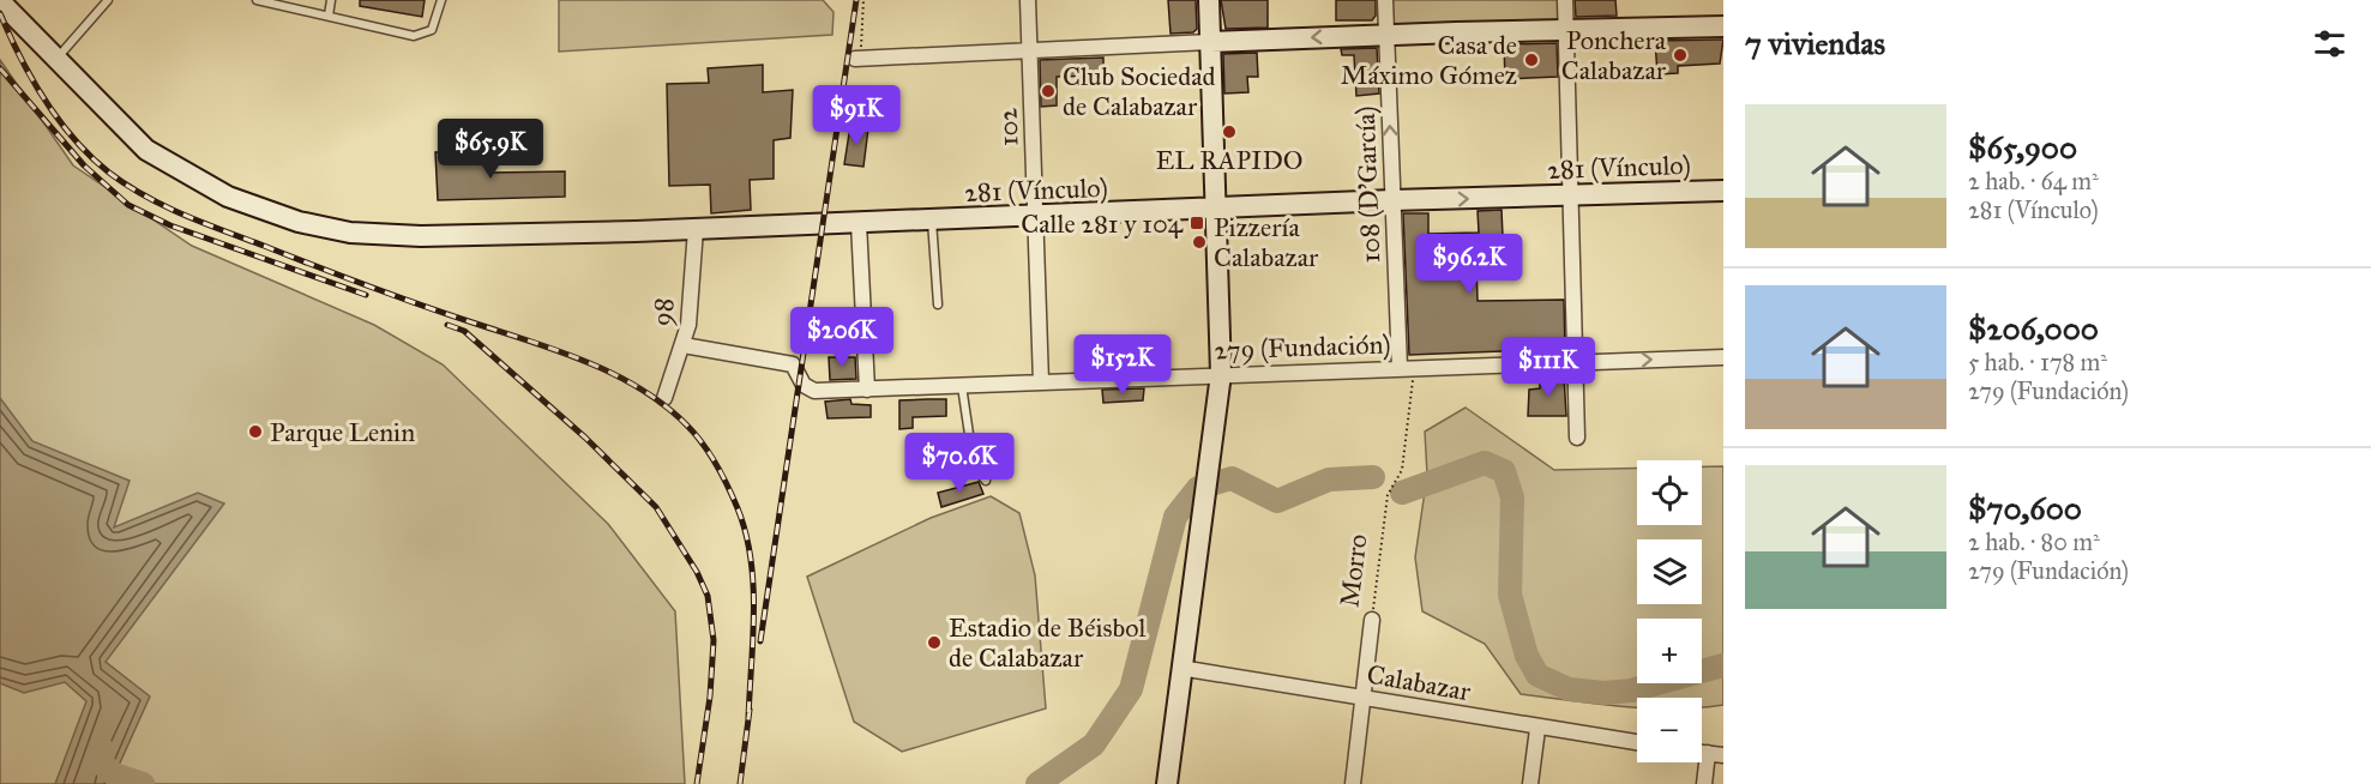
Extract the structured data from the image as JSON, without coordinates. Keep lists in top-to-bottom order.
{
  "streets": {
    "main road": ["281 (Vínculo)"],
    "street": [
      "102",
      "108 (D'García)",
      "98",
      "279 (Fundación)",
      "Morro",
      "Calabazar"
    ]
  },
  "crossings": [
    ["102", "281 (Vínculo)"],
    ["102", "279 (Fundación)"],
    ["281 (Vínculo)", "108 (D'García)"],
    ["281 (Vínculo)", "98"],
    ["108 (D'García)", "279 (Fundación)"],
    ["108 (D'García)", "Morro"],
    ["98", "279 (Fundación)"],
    ["279 (Fundación)", "Morro"],
    ["Morro", "Calabazar"]
  ],
  "one_way": ["108 (D'García)"],
  "places": {
    "other": [
      "Ponchera Calabazar",
      "Casa de Máximo Gómez",
      "Club Sociedad de Calabazar",
      "EL RAPIDO",
      "Pizzería Calabazar",
      "Parque Lenin",
      "Estadio de Béisbol de Calabazar"
    ],
    "transit": ["Calle 281 y 104"]
  },
  "page": {
    "heading": "7 viviendas",
    "price": [
      "$91K",
      "$65.9K",
      "$96.2K",
      "$206K",
      "$152K",
      "$111K",
      "$70.6K"
    ],
    "list": [
      {
        "name": "$65,900",
        "note": "2 hab. · 64 m² · 281 (Vínculo)"
      },
      {
        "name": "$206,000",
        "note": "5 hab. · 178 m² · 279 (Fundación)"
      },
      {
        "name": "$70,600",
        "note": "2 hab. · 80 m² · 279 (Fundación)"
      }
    ],
    "map_buttons": ["+", "−"]
  }
}
